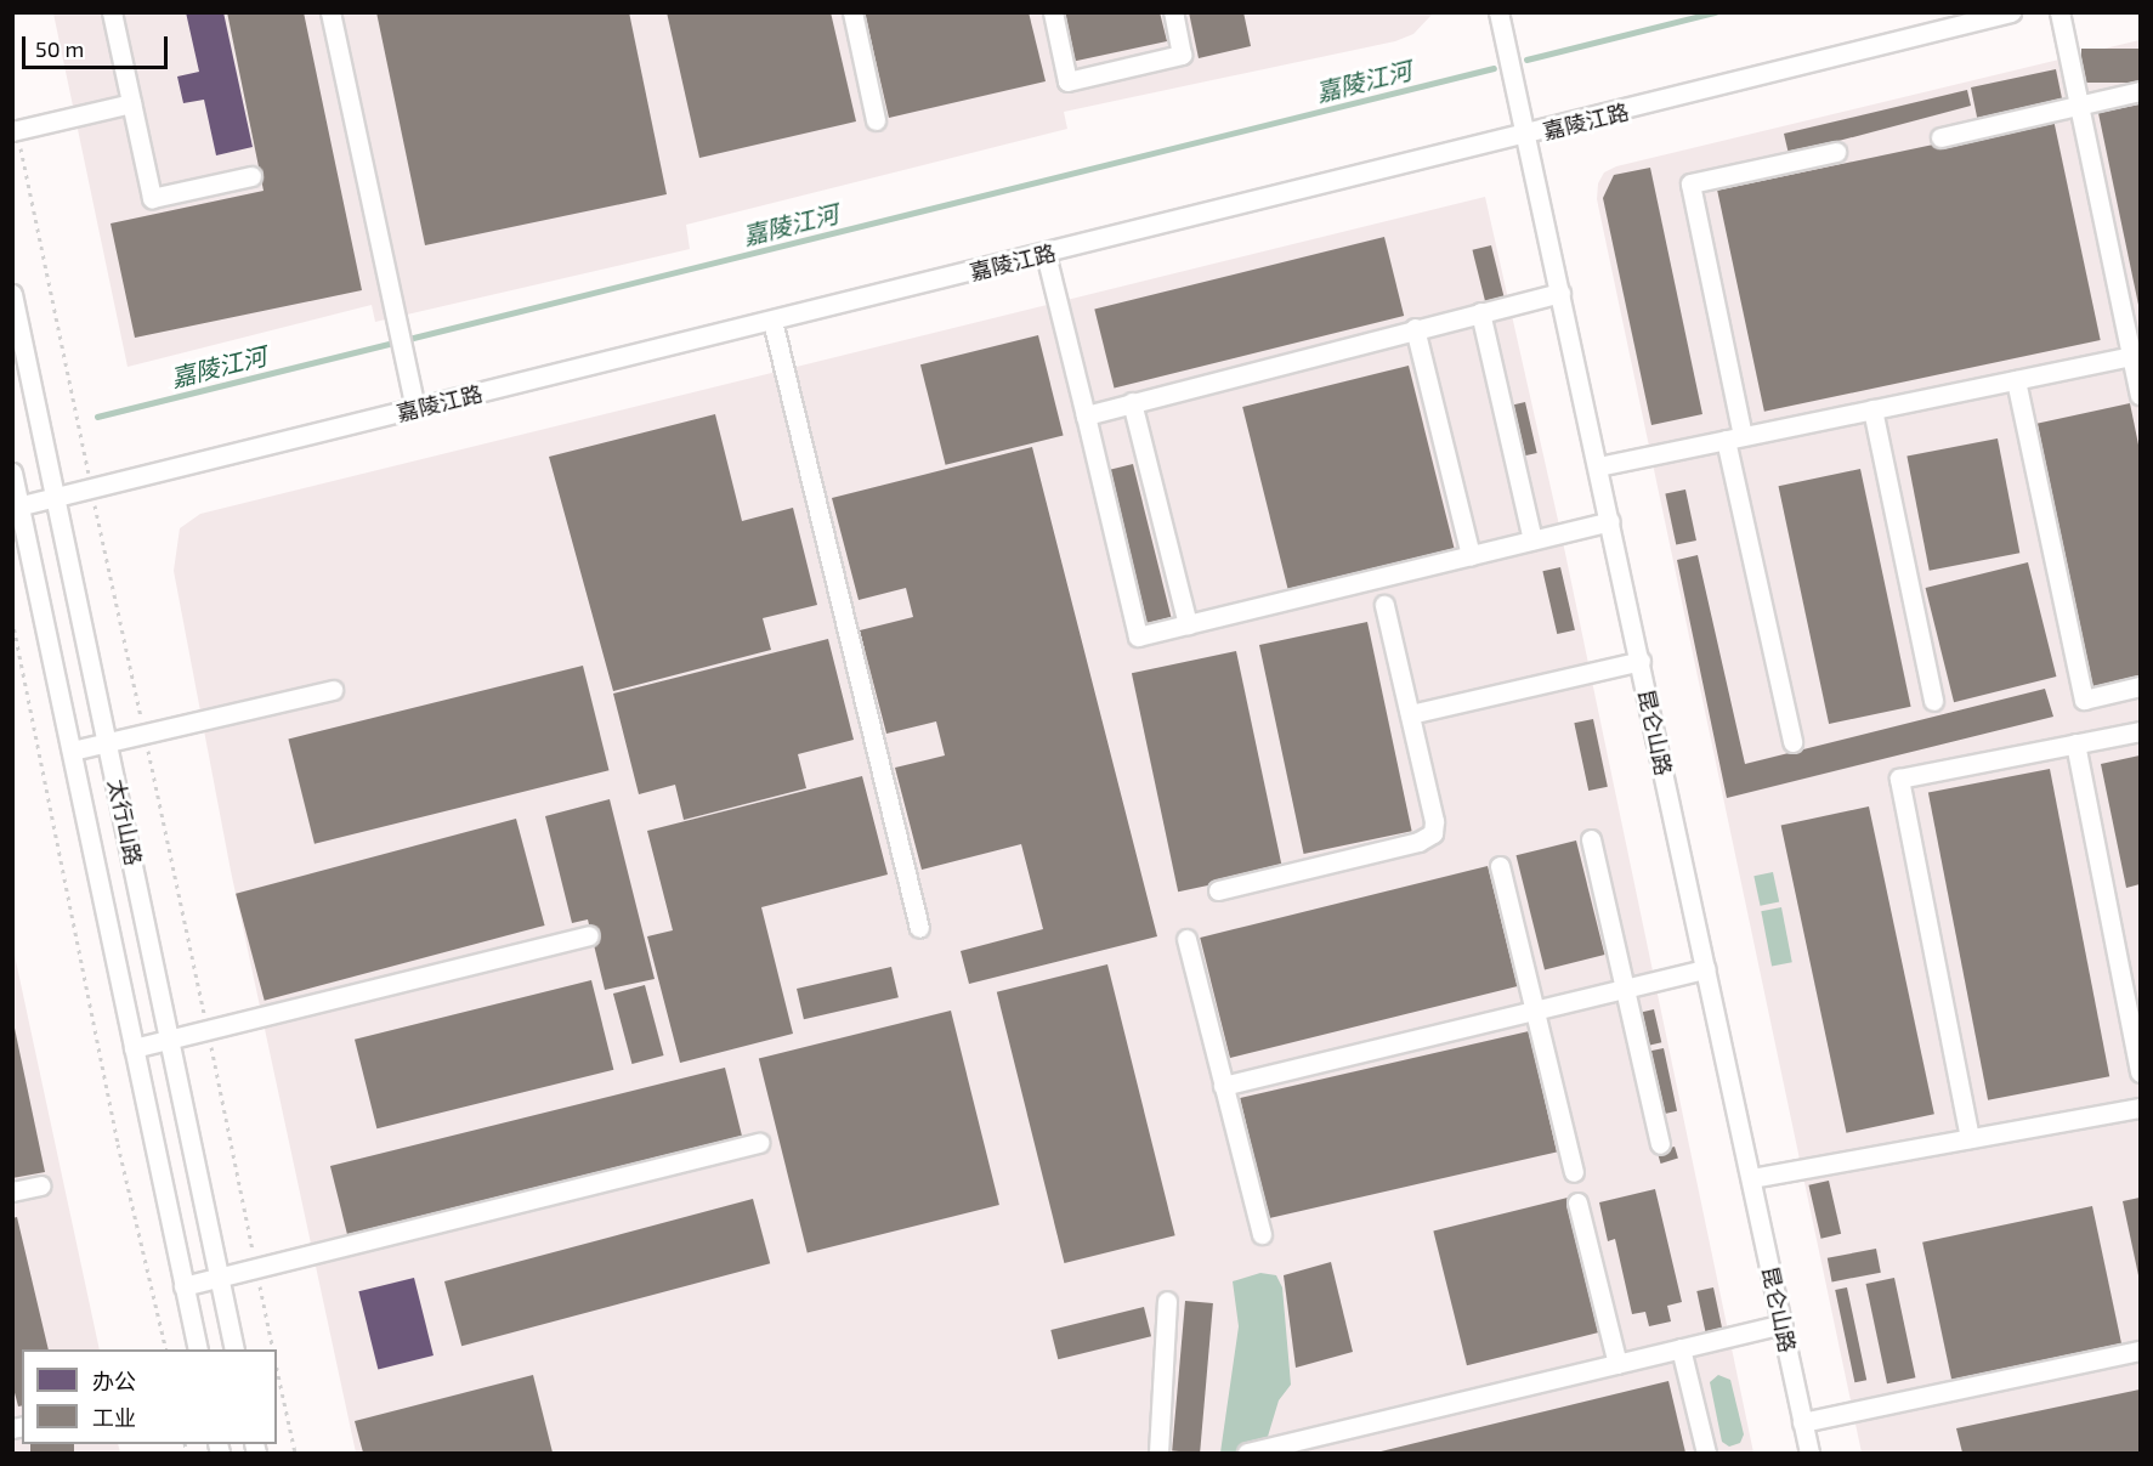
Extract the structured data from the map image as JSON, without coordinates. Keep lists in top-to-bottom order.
{
  "streets": {
    "street": ["嘉陵江路", "昆仑山路", "太行山路"]
  },
  "crossings": [
    ["嘉陵江路", "昆仑山路"],
    ["嘉陵江路", "太行山路"]
  ],
  "water": ["嘉陵江河"],
  "legend": ["办公", "工业"],
  "scale_bar": "50 m"
}
